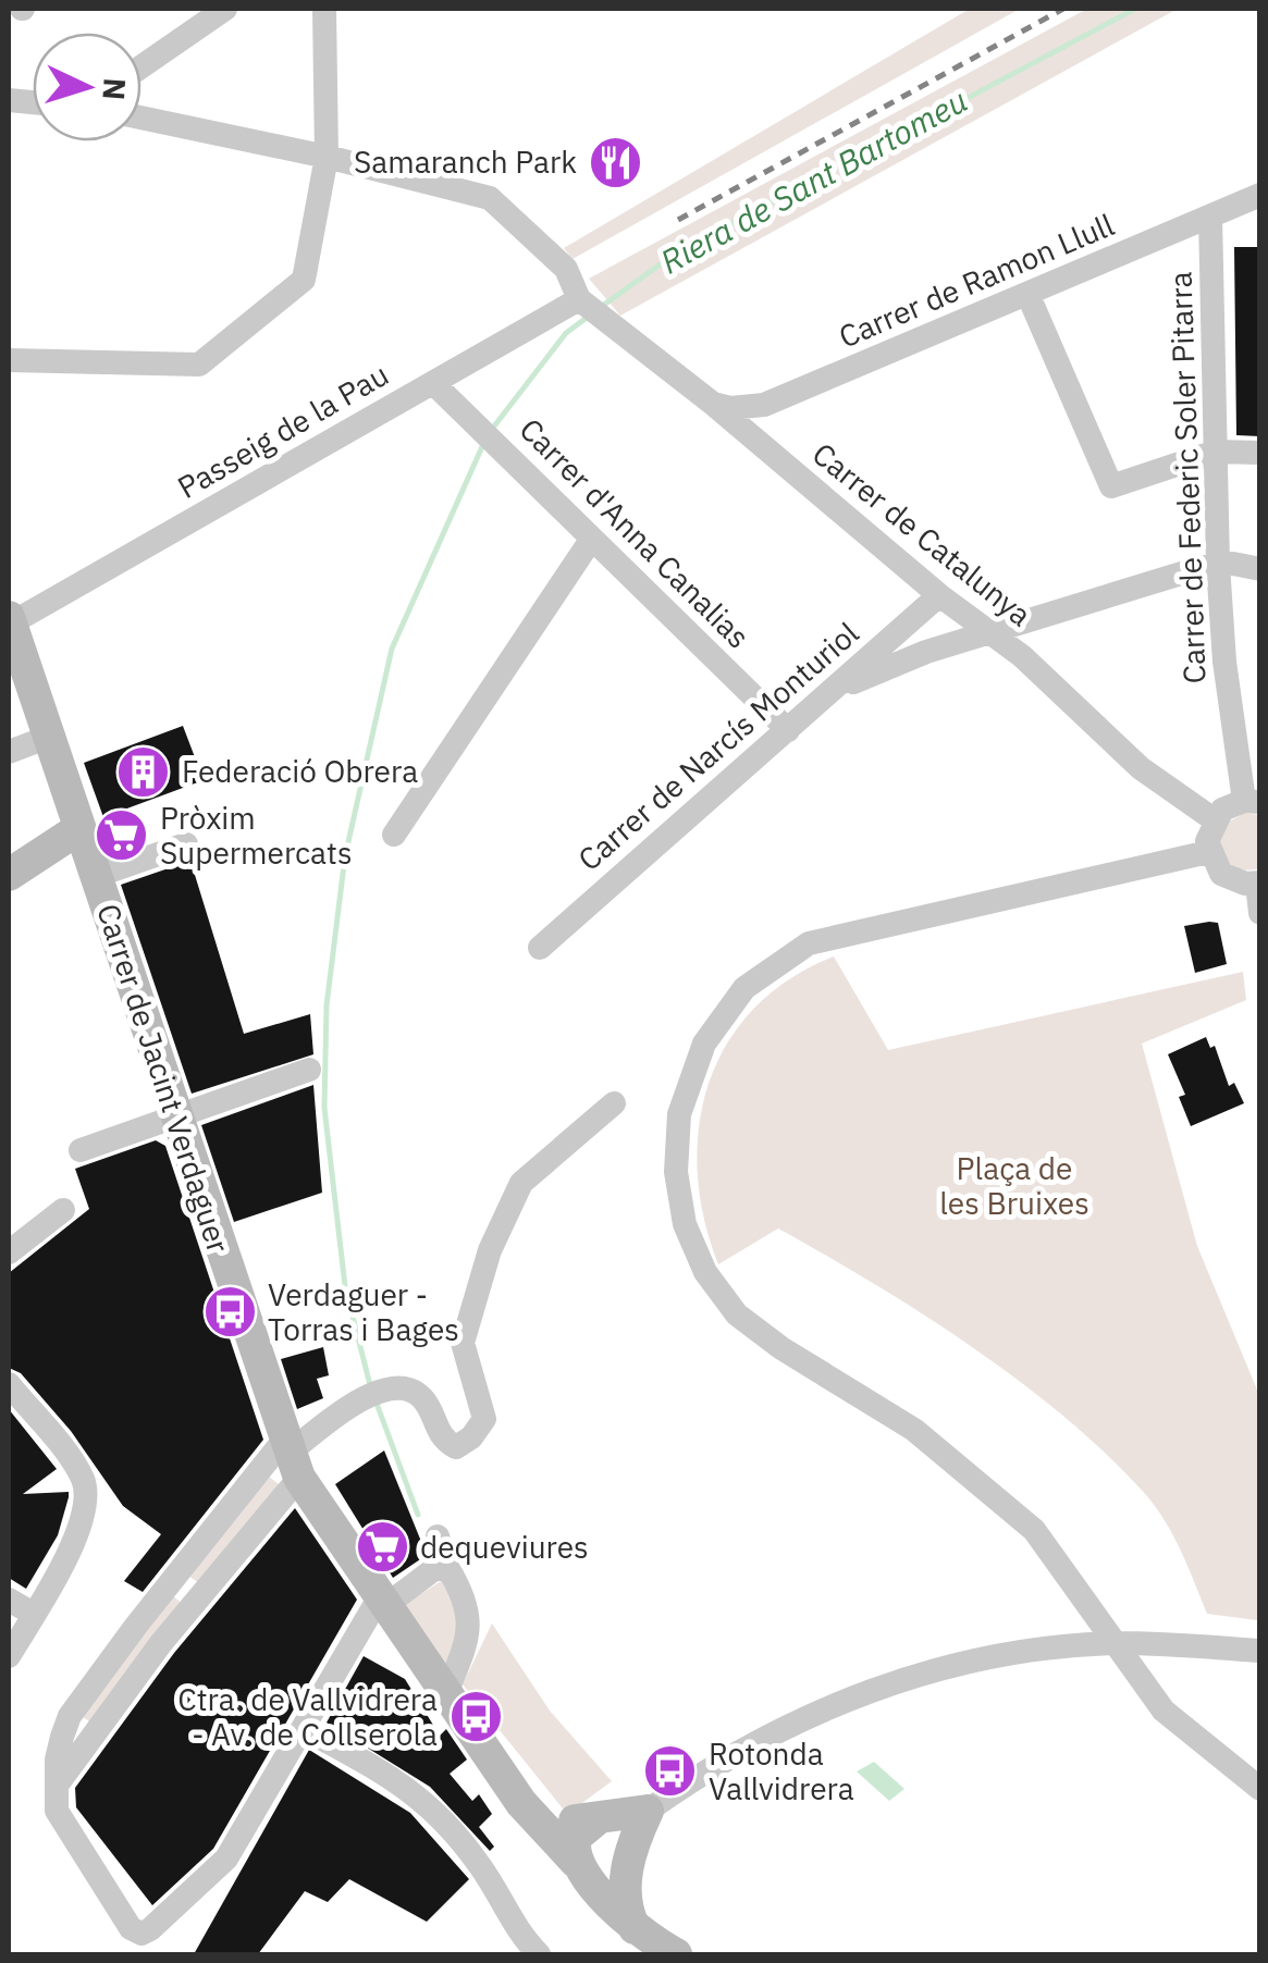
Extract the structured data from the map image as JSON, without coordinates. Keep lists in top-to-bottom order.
{
  "streets": {
    "main road": ["Carrer de Jacint Verdaguer"],
    "street": [
      "Carrer de Ramon Llull",
      "Passeig de la Pau",
      "Carrer de Federic Soler Pitarra",
      "Carrer d'Anna Canalias",
      "Carrer de Catalunya",
      "Carrer de Narcís Monturiol"
    ]
  },
  "crossings": [
    ["Carrer de Ramon Llull", "Carrer de Federic Soler Pitarra"],
    ["Carrer de Ramon Llull", "Carrer de Catalunya"],
    ["Passeig de la Pau", "Carrer d'Anna Canalias"],
    ["Passeig de la Pau", "Carrer de Catalunya"],
    ["Passeig de la Pau", "Carrer de Jacint Verdaguer"],
    ["Carrer d'Anna Canalias", "Carrer de Narcís Monturiol"],
    ["Carrer de Catalunya", "Carrer de Narcís Monturiol"]
  ],
  "water": ["Riera de Sant Bartomeu"],
  "parks": ["Plaça de les Bruixes"],
  "places": {
    "restaurant": ["Samaranch Park"],
    "building": ["Federació Obrera"],
    "supermarket": ["Pròxim Supermercats", "dequeviures"],
    "bus stop": ["Verdaguer - Torras i Bages", "Ctra. de Vallvidrera - Av. de Collserola", "Rotonda Vallvidrera"]
  },
  "north": "right"
}
